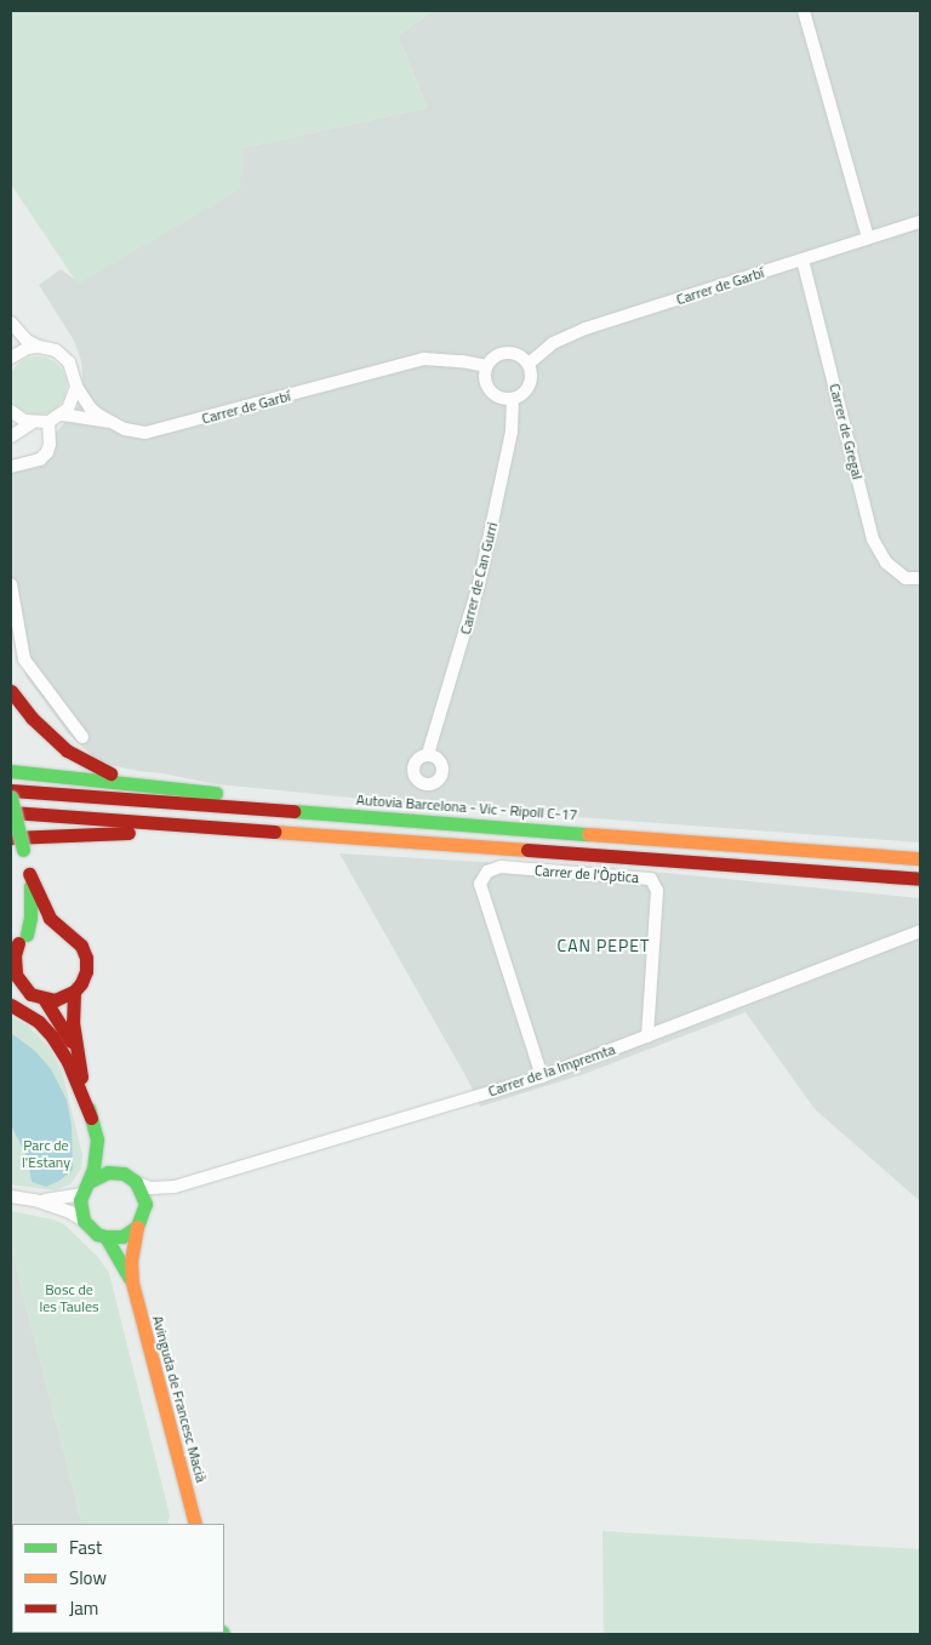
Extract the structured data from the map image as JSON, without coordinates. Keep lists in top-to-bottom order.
{
  "streets": {
    "main road": ["Autovia Barcelona - Vic - Ripoll C-17", "Avinguda de Francesc Macià"],
    "street": [
      "Carrer de Garbí",
      "Carrer de Gregal",
      "Carrer de Can Gurri",
      "Carrer de l'Òptica",
      "Carrer de la Impremta"
    ]
  },
  "crossings": [
    ["Carrer de Garbí", "Carrer de Gregal"],
    ["Carrer de Garbí", "Carrer de Can Gurri"],
    ["Carrer de l'Òptica", "Carrer de la Impremta"]
  ],
  "districts": ["CAN PEPET"],
  "parks": ["Parc de l'Estany", "Bosc de les Taules"],
  "legend": ["Fast", "Slow", "Jam"]
}
